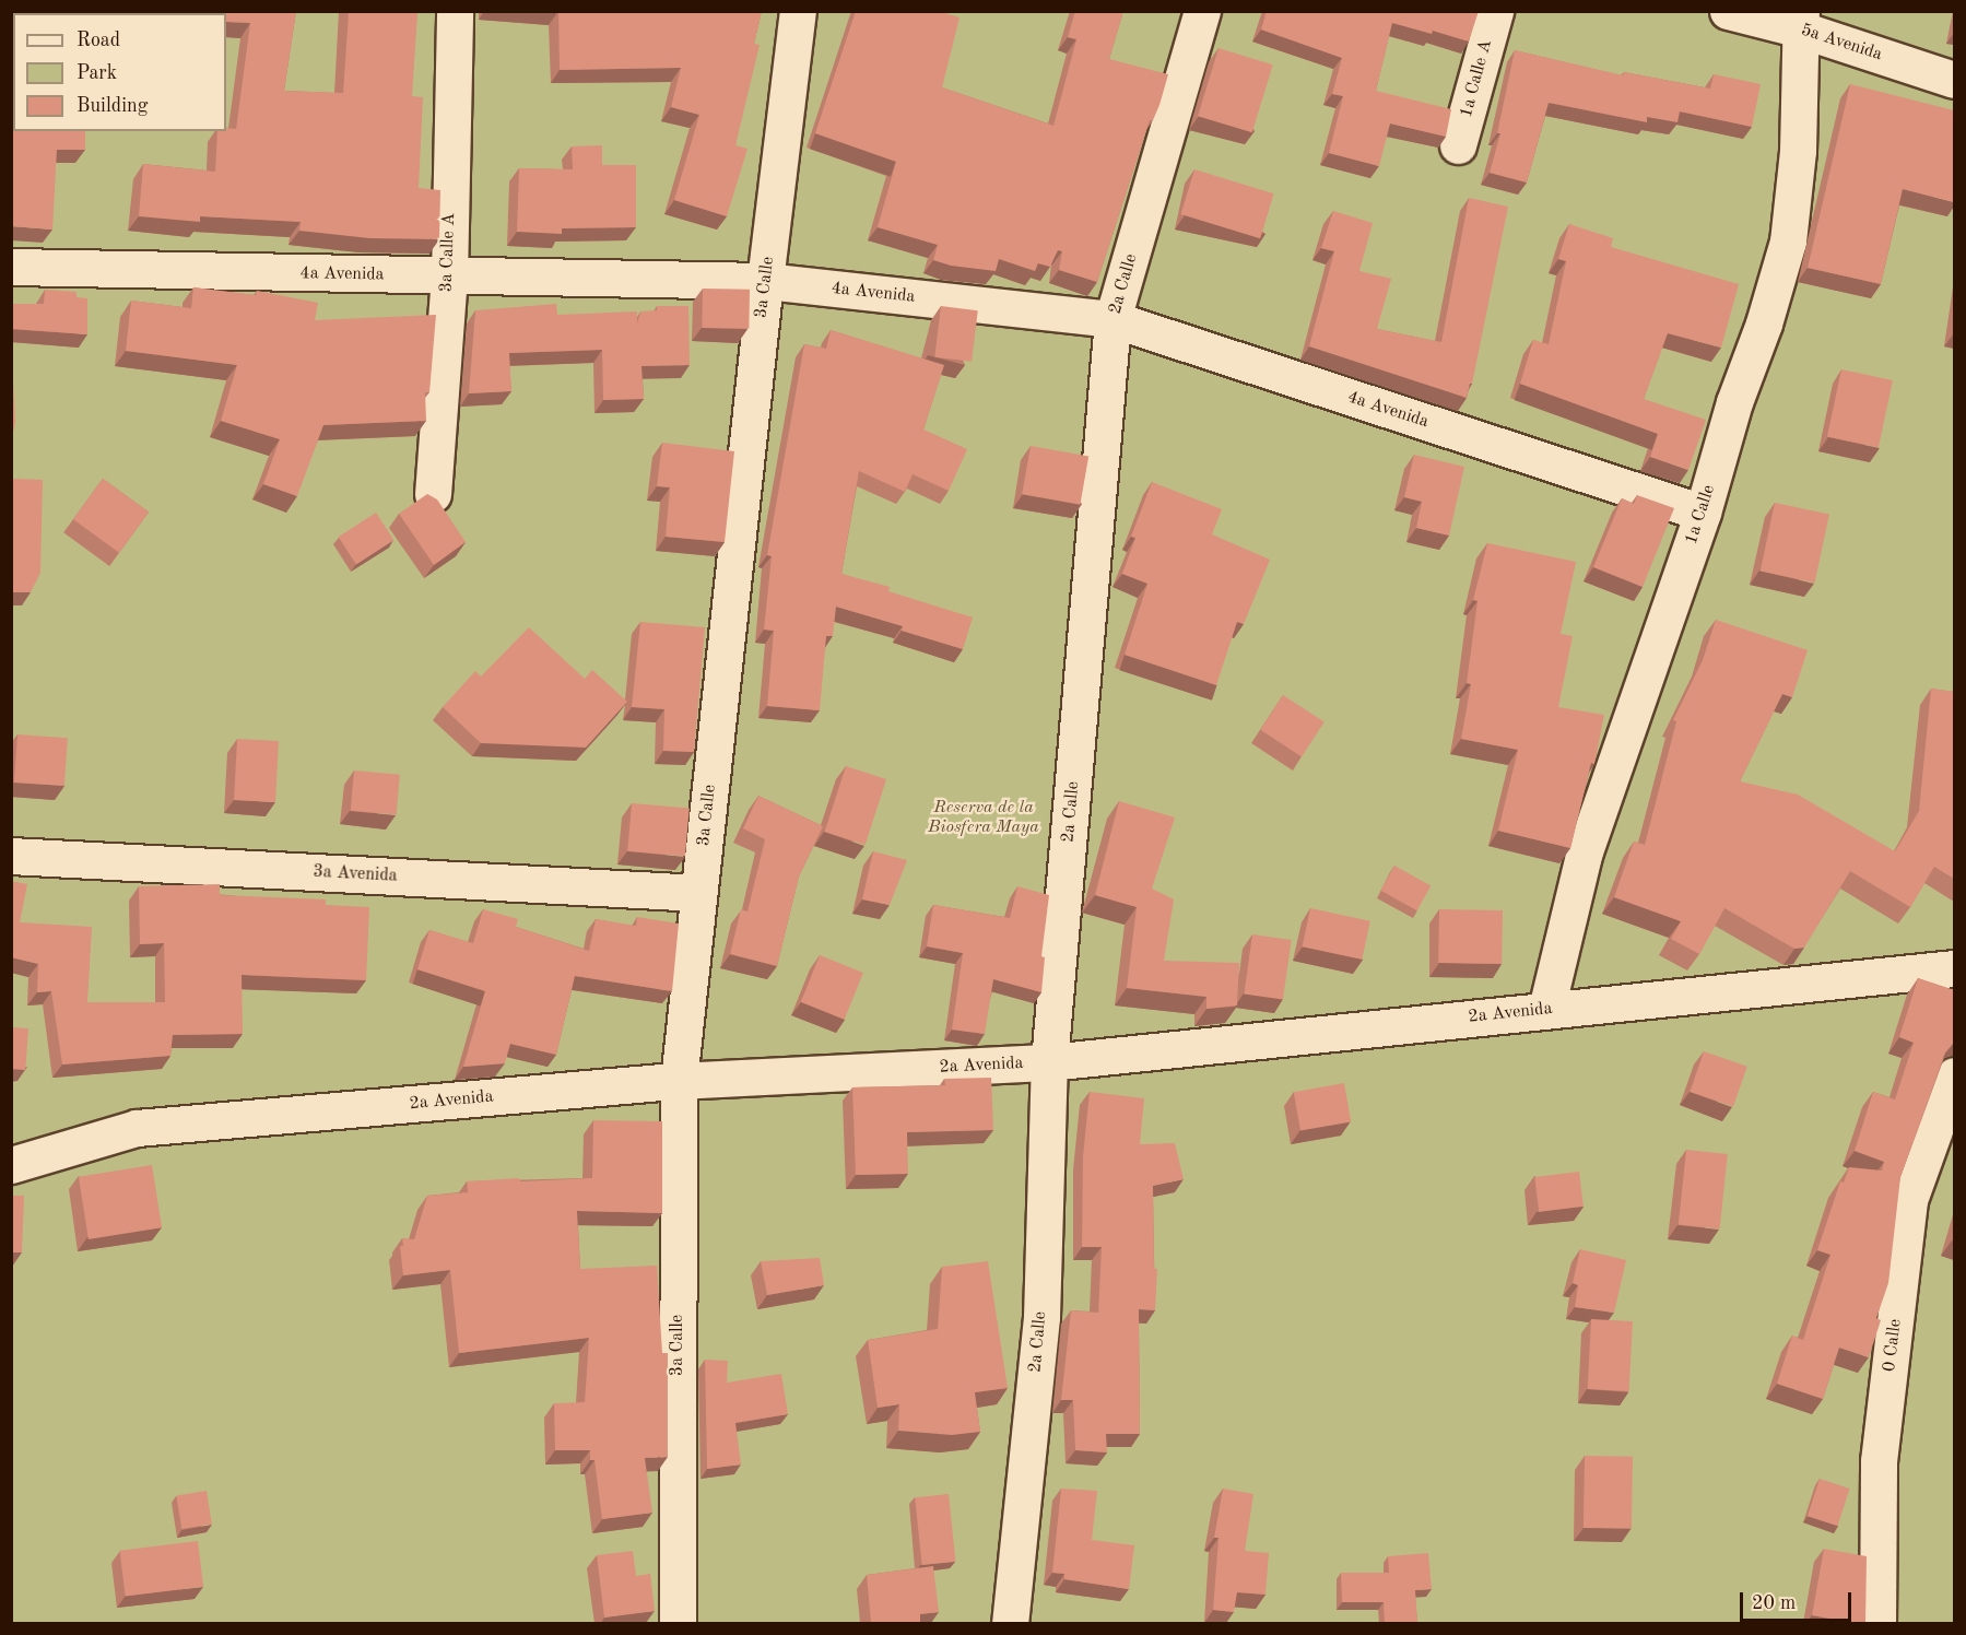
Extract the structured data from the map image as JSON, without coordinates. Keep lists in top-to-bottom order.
{
  "streets": {
    "street": [
      "5a Avenida",
      "1a Calle A",
      "3a Calle A",
      "4a Avenida",
      "2a Calle",
      "3a Calle",
      "1a Calle",
      "3a Avenida",
      "2a Avenida",
      "0 Calle"
    ]
  },
  "crossings": [
    ["5a Avenida", "1a Calle"],
    ["3a Calle A", "4a Avenida"],
    ["4a Avenida", "2a Calle"],
    ["4a Avenida", "3a Calle"],
    ["4a Avenida", "1a Calle"],
    ["2a Calle", "2a Avenida"],
    ["3a Calle", "3a Avenida"],
    ["3a Calle", "2a Avenida"],
    ["1a Calle", "2a Avenida"]
  ],
  "parks": ["Reserva de la Biosfera Maya"],
  "legend": ["Road", "Park", "Building"],
  "scale_bar": "20 m"
}
